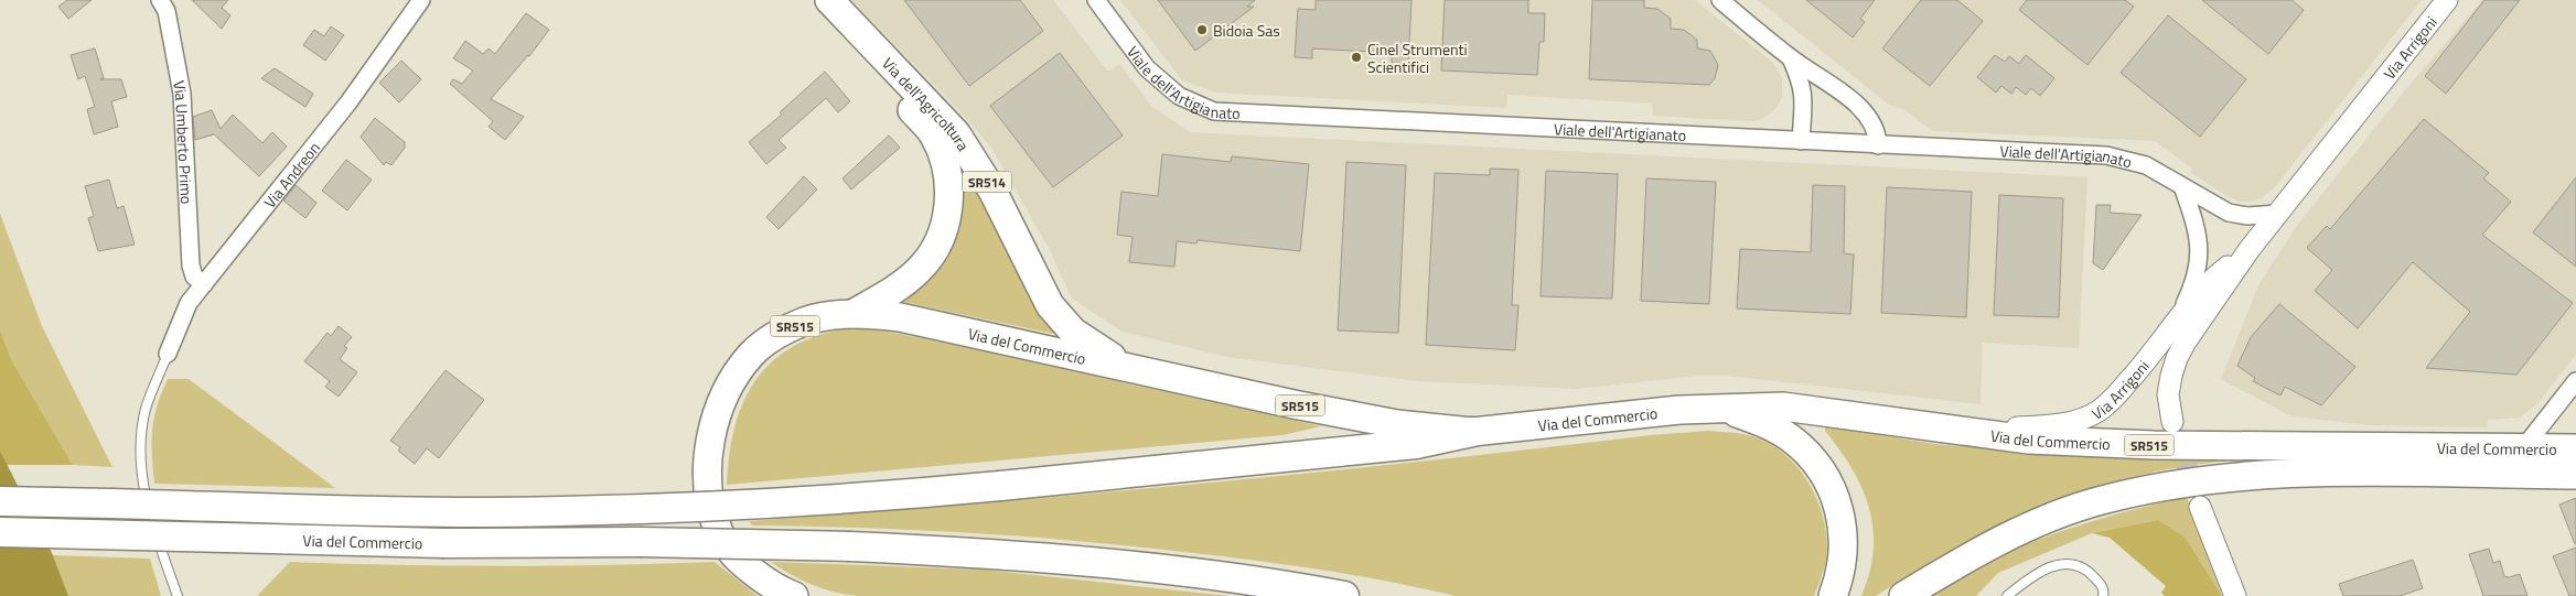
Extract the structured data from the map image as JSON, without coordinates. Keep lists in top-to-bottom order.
{
  "streets": {
    "highway": ["Via del Commercio"],
    "main road": ["Via dell'Agricoltura", "SR514", "SR515"],
    "street": [
      "Via Arrigoni",
      "Viale dell'Artigianato",
      "Via Umberto Primo",
      "Via Andreon"
    ]
  },
  "crossings": [
    ["Via Arrigoni", "Viale dell'Artigianato"],
    ["Via Arrigoni", "Via del Commercio"],
    ["Via dell'Agricoltura", "Via del Commercio"],
    ["Via Umberto Primo", "Via Andreon"]
  ],
  "places": ["Bidoia Sas", "Cinel Strumenti Scientifici"]
}
